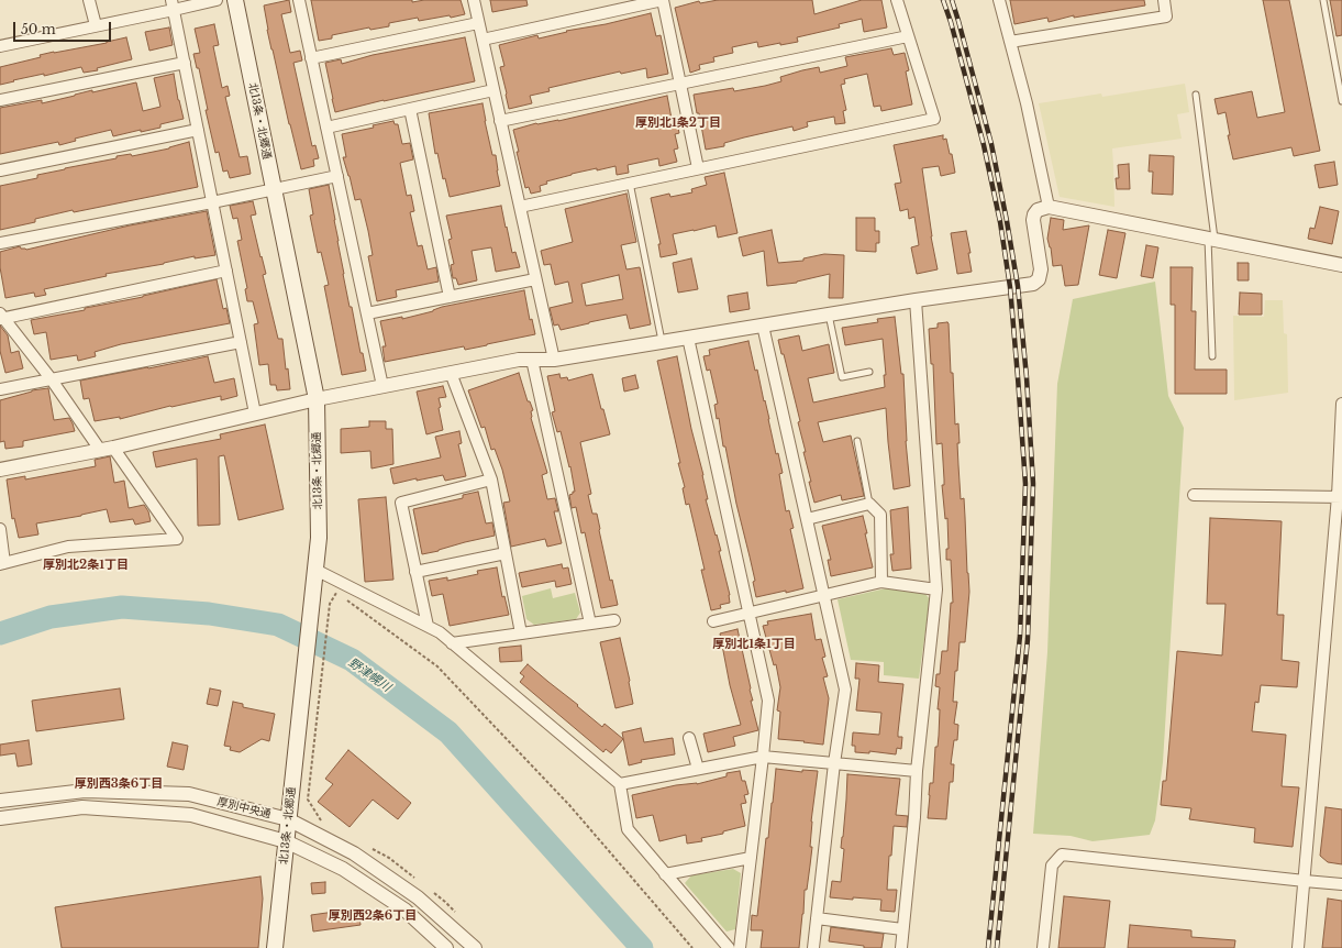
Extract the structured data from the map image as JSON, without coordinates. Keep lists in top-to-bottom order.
{
  "streets": {
    "main road": ["北13条・北郷通"],
    "street": ["厚別中央通"]
  },
  "crossings": [
    ["北13条・北郷通", "厚別中央通"]
  ],
  "districts": [
    "厚別北1条2丁目",
    "厚別北2条1丁目",
    "厚別北1条1丁目",
    "厚別西3条6丁目",
    "厚別西2条6丁目"
  ],
  "water": ["野津幌川"],
  "scale_bar": "50 m"
}
